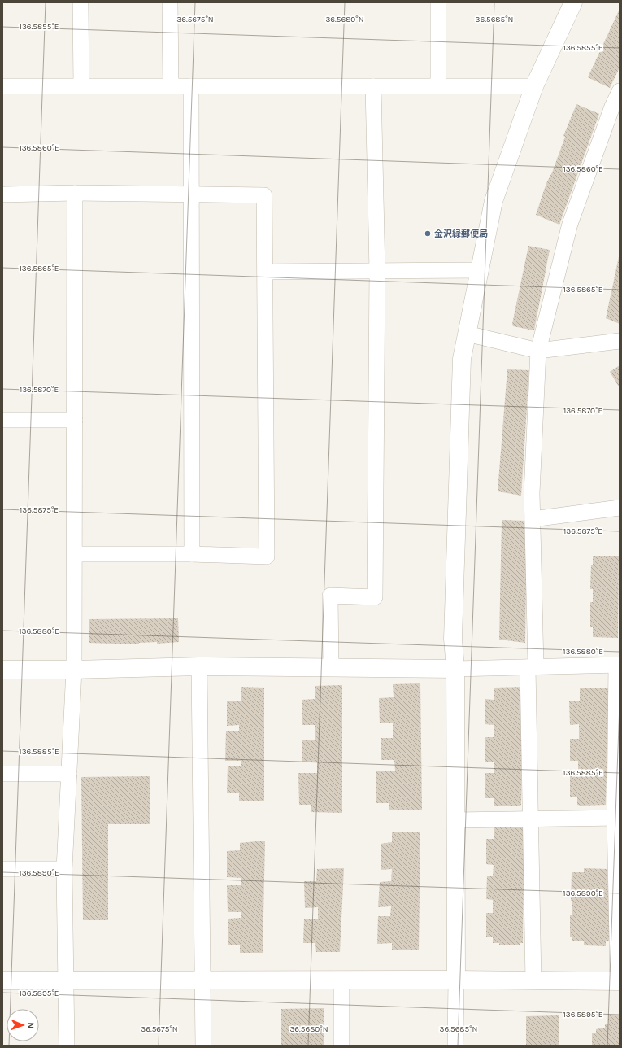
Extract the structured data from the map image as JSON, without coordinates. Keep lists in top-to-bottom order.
{
  "places": ["金沢緑郵便局"],
  "north": "right",
  "coordinates": [
    "36.5675°N",
    "36.5680°N",
    "36.5685°N",
    "136.5855°E",
    "136.5860°E",
    "136.5865°E",
    "136.5870°E",
    "136.5875°E",
    "136.5880°E",
    "136.5885°E",
    "136.5890°E",
    "136.5895°E"
  ]
}
